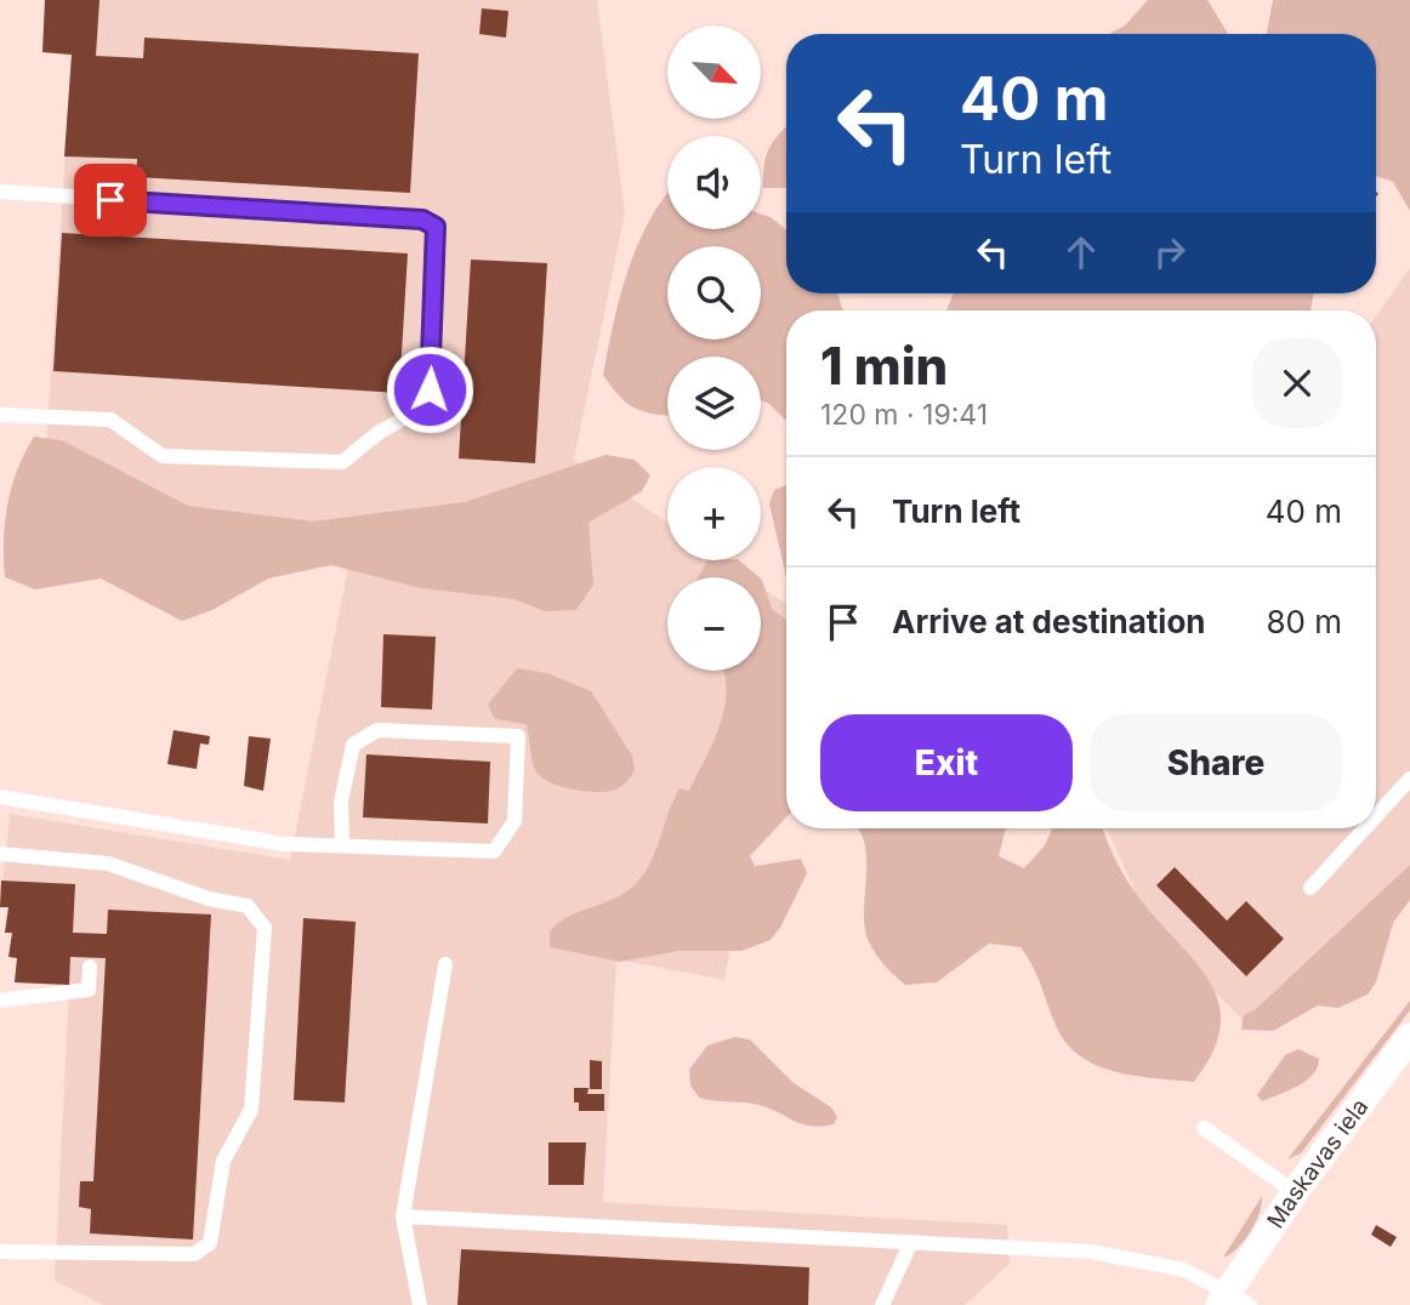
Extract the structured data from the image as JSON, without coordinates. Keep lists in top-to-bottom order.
{
  "streets": {
    "street": ["Maskavas iela"]
  },
  "north": "bottom right",
  "page": {
    "map_buttons": ["+", "−"],
    "turn": ["40 m", "Turn left"],
    "heading": ["1 min", "120 m · 19:41"],
    "list": [
      {
        "name": "Turn left",
        "value": "40 m"
      },
      {
        "name": "Arrive at destination",
        "value": "80 m"
      }
    ],
    "buttons": ["Exit", "Share"]
  }
}
